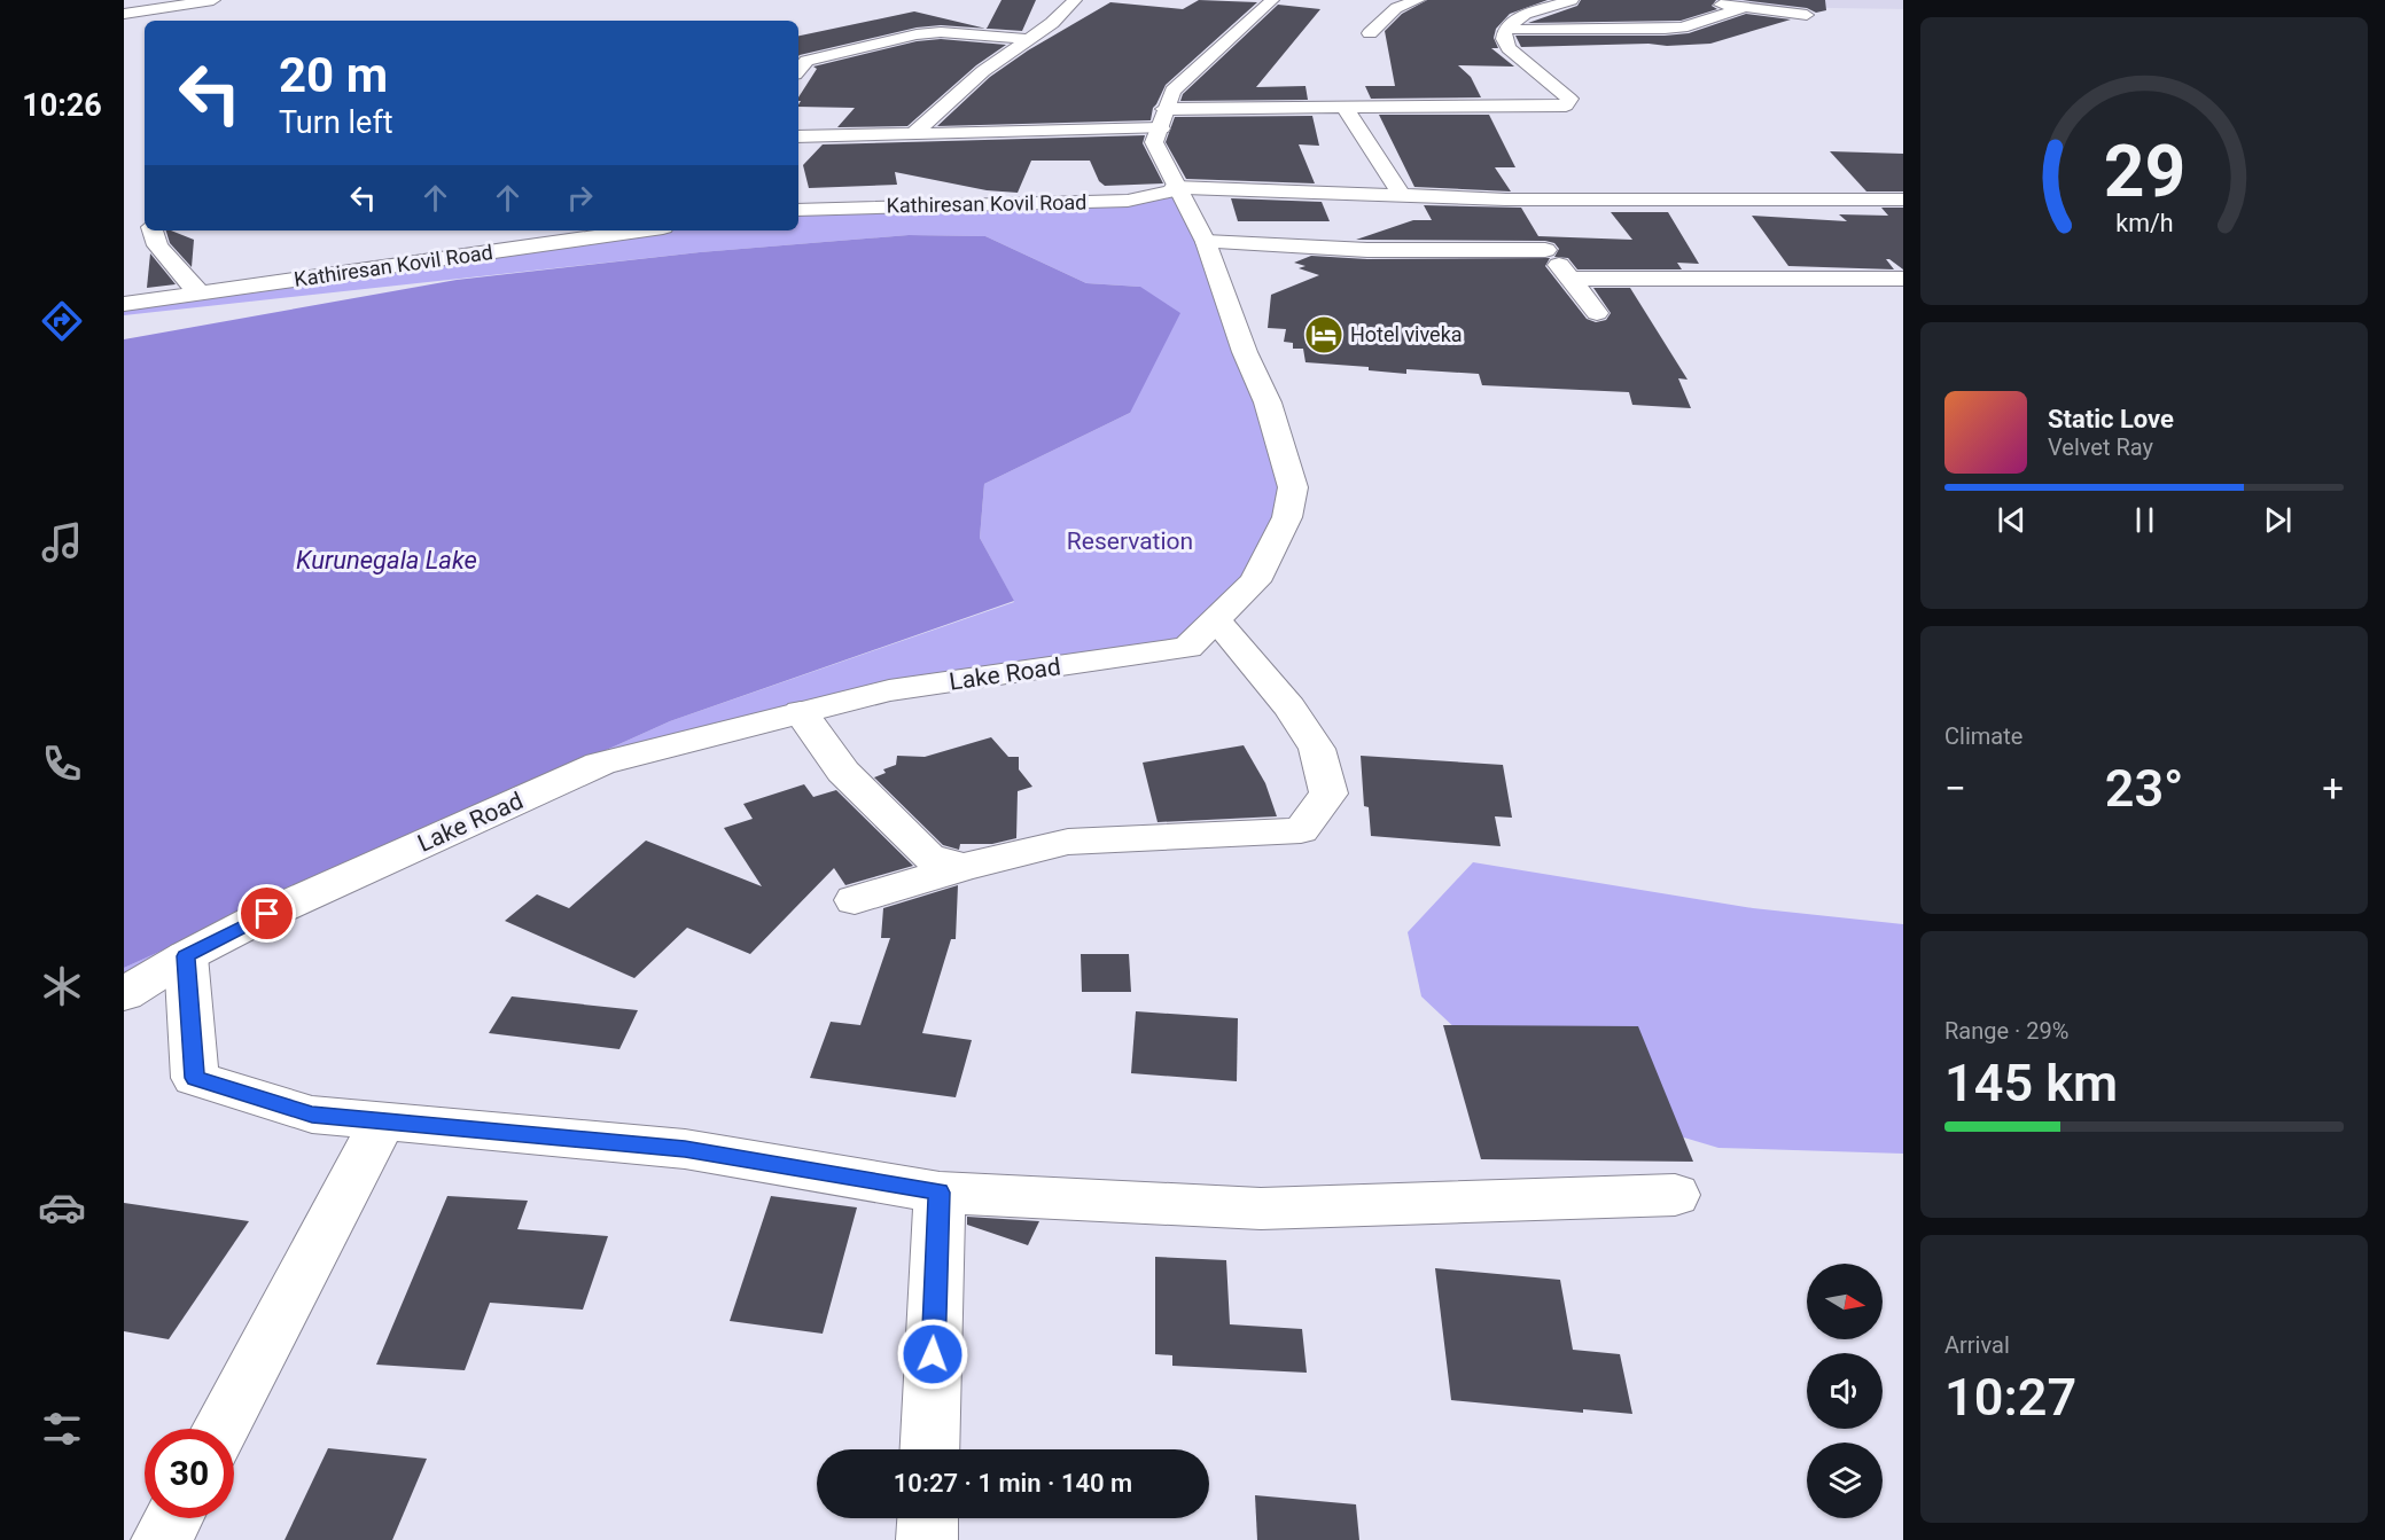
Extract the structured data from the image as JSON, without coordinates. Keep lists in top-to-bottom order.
{
  "streets": {
    "main road": ["Kathiresan Kovil Road", "Lake Road"]
  },
  "crossings": [
    ["Kathiresan Kovil Road", "Lake Road"]
  ],
  "water": ["Kurunegala Lake"],
  "parks": ["Reservation"],
  "places": {
    "hotel": ["Hotel viveka"]
  },
  "north": "right",
  "page": {
    "tabs": "10:26",
    "turn": ["20 m", "Turn left"],
    "song": ["Static Love", "Velvet Ray"],
    "tile": [
      "Climate",
      ["Range · 29%", "145 km"],
      ["Arrival", "10:27"]
    ],
    "heat": ["−", "23°", "+"],
    "limit": "30",
    "trip": "10:27 · 1 min · 140 m",
    "gauge": ["29", "km/h"]
  }
}
